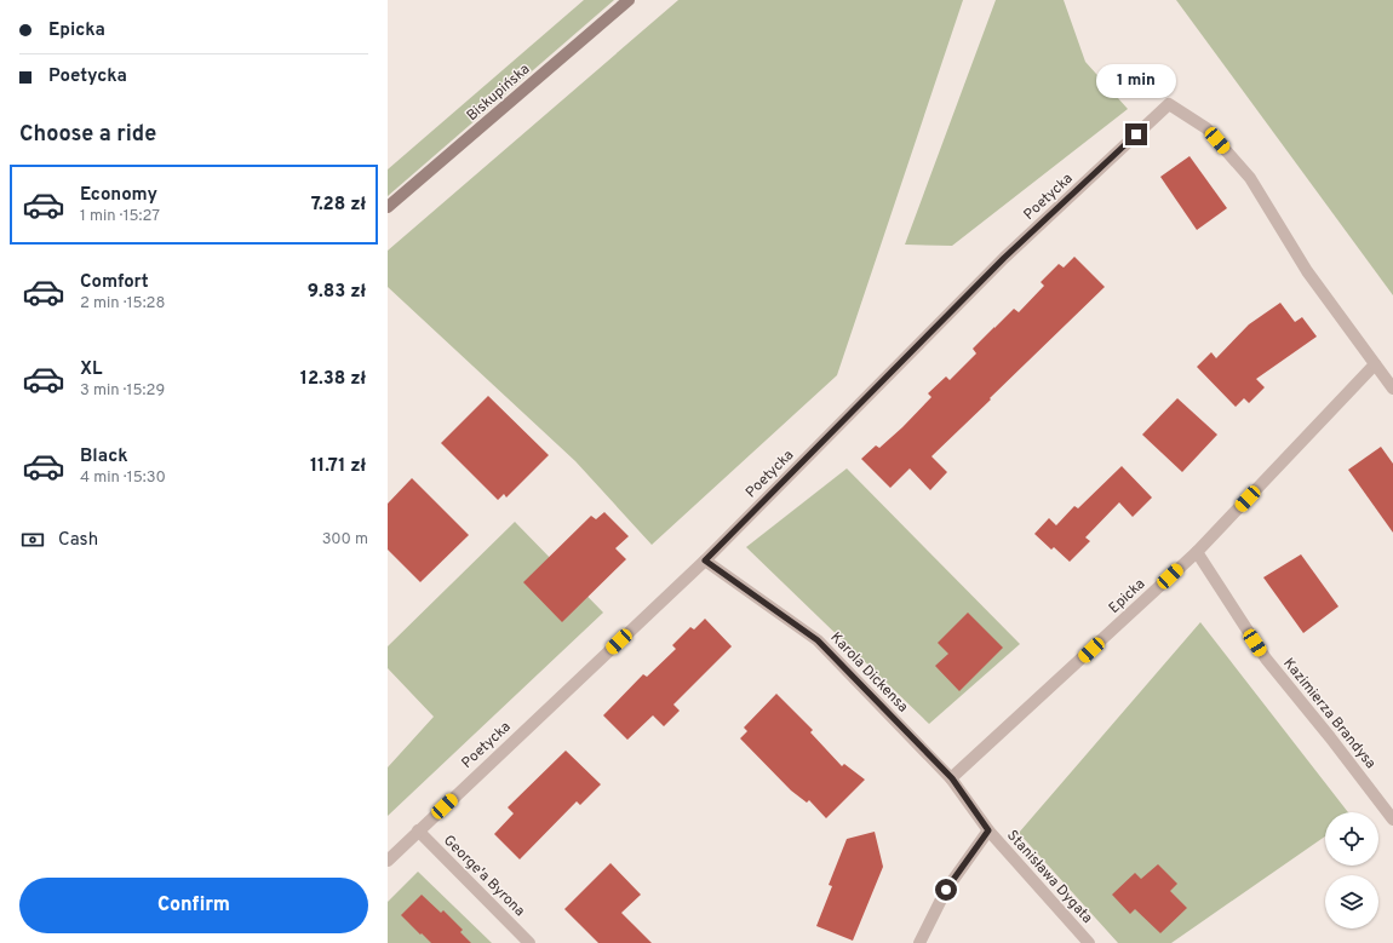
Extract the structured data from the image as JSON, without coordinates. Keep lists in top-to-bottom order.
{
  "streets": {
    "street": [
      "Biskupińska",
      "Poetycka",
      "Epicka",
      "Karola Dickensa",
      "Kazimierza Brandysa",
      "George'a Byrona",
      "Stanisława Dygata"
    ]
  },
  "crossings": [
    ["Poetycka", "Epicka"],
    ["Poetycka", "Karola Dickensa"],
    ["Poetycka", "George'a Byrona"],
    ["Epicka", "Karola Dickensa"],
    ["Epicka", "Kazimierza Brandysa"],
    ["Karola Dickensa", "Stanisława Dygata"]
  ],
  "page": {
    "banner": ["Epicka", "Poetycka"],
    "bubble": "1 min",
    "heading": "Choose a ride",
    "list": [
      {
        "name": "Economy",
        "note": "1 min · 15:27",
        "value": "7.28 zł"
      },
      {
        "name": "Comfort",
        "note": "2 min · 15:28",
        "value": "9.83 zł"
      },
      {
        "name": "XL",
        "note": "3 min · 15:29",
        "value": "12.38 zł"
      },
      {
        "name": "Black",
        "note": "4 min · 15:30",
        "value": "11.71 zł"
      }
    ],
    "pay": ["Cash", "300 m"],
    "buttons": "Confirm"
  }
}
